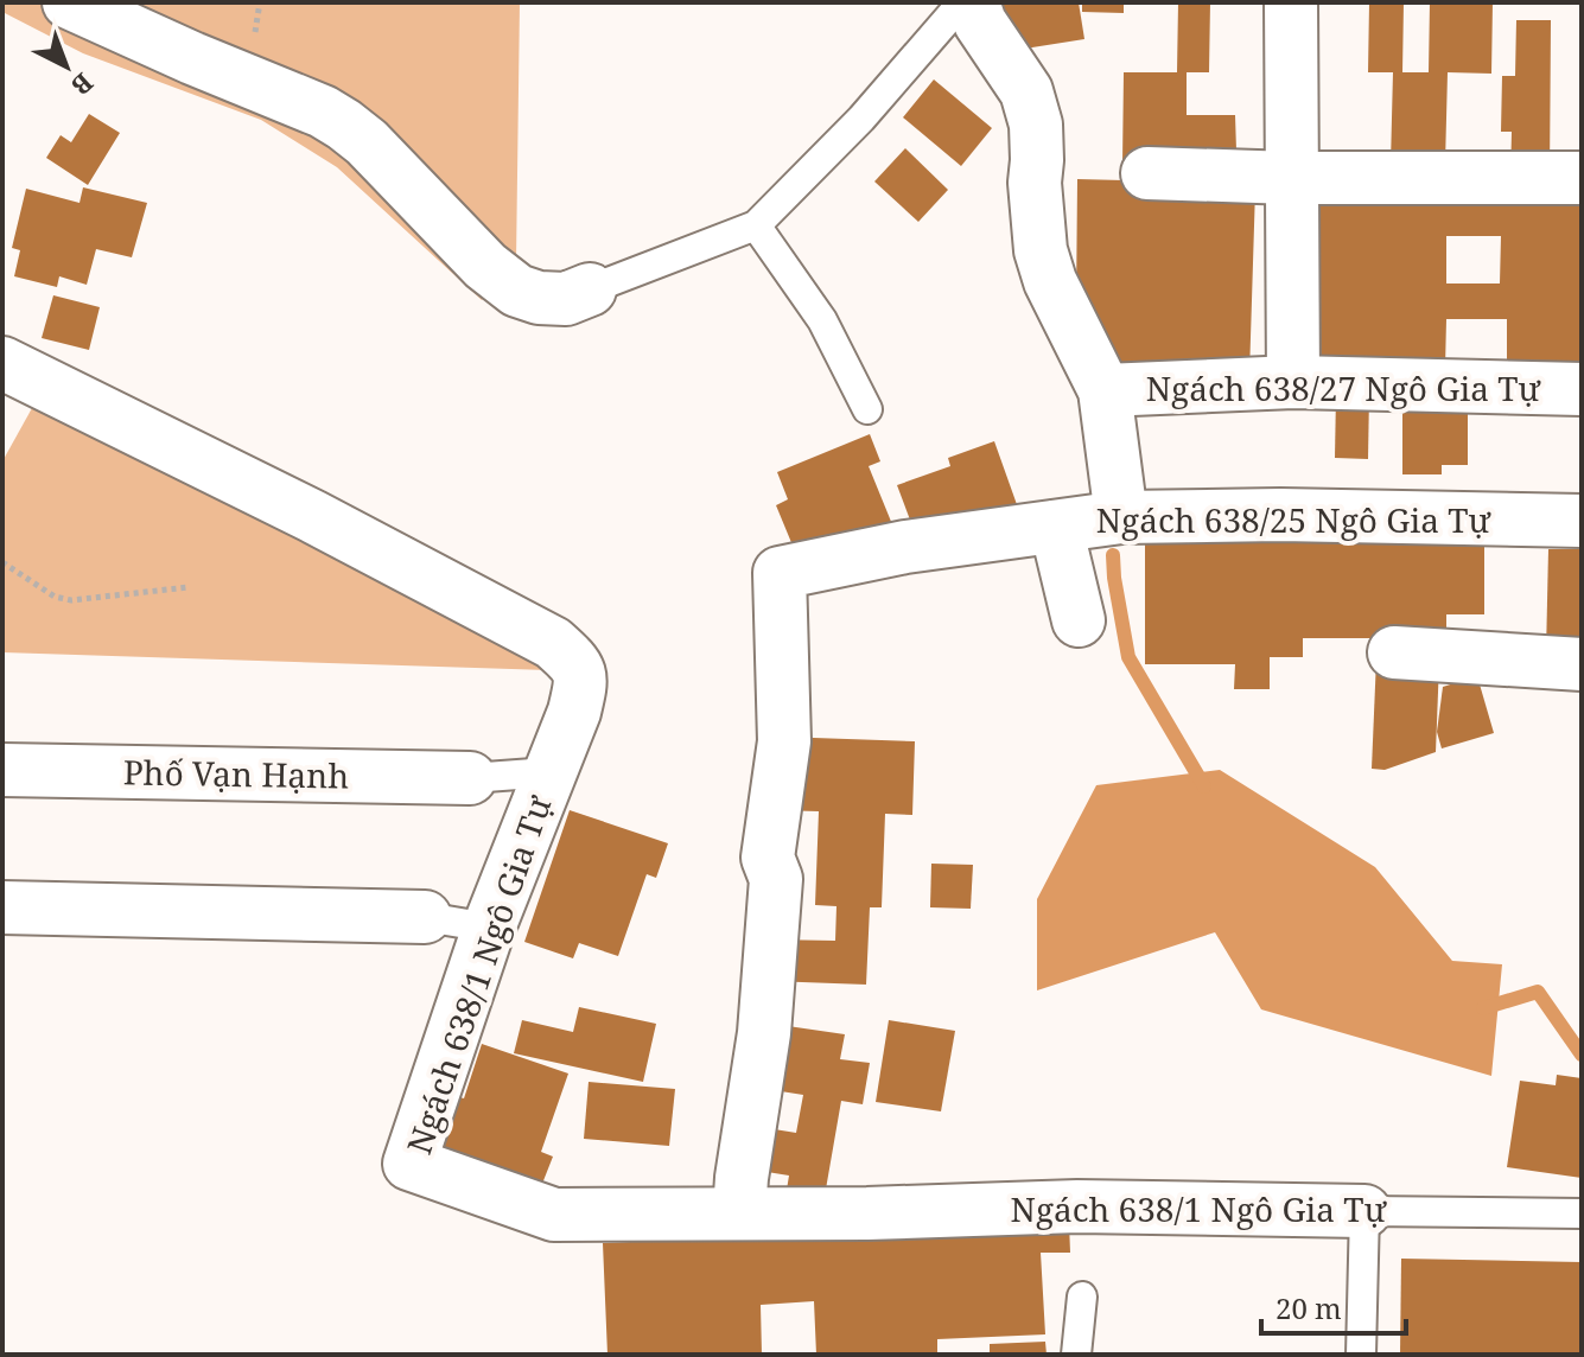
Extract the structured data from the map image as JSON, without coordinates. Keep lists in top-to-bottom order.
{
  "streets": {
    "street": [
      "Ngách 638/27 Ngô Gia Tự",
      "Ngách 638/25 Ngô Gia Tự",
      "Phố Vạn Hạnh",
      "Ngách 638/1 Ngô Gia Tự"
    ]
  },
  "crossings": [
    ["Ngách 638/25 Ngô Gia Tự", "Ngách 638/1 Ngô Gia Tự"]
  ],
  "scale_bar": "20 m",
  "north": "bottom right"
}
